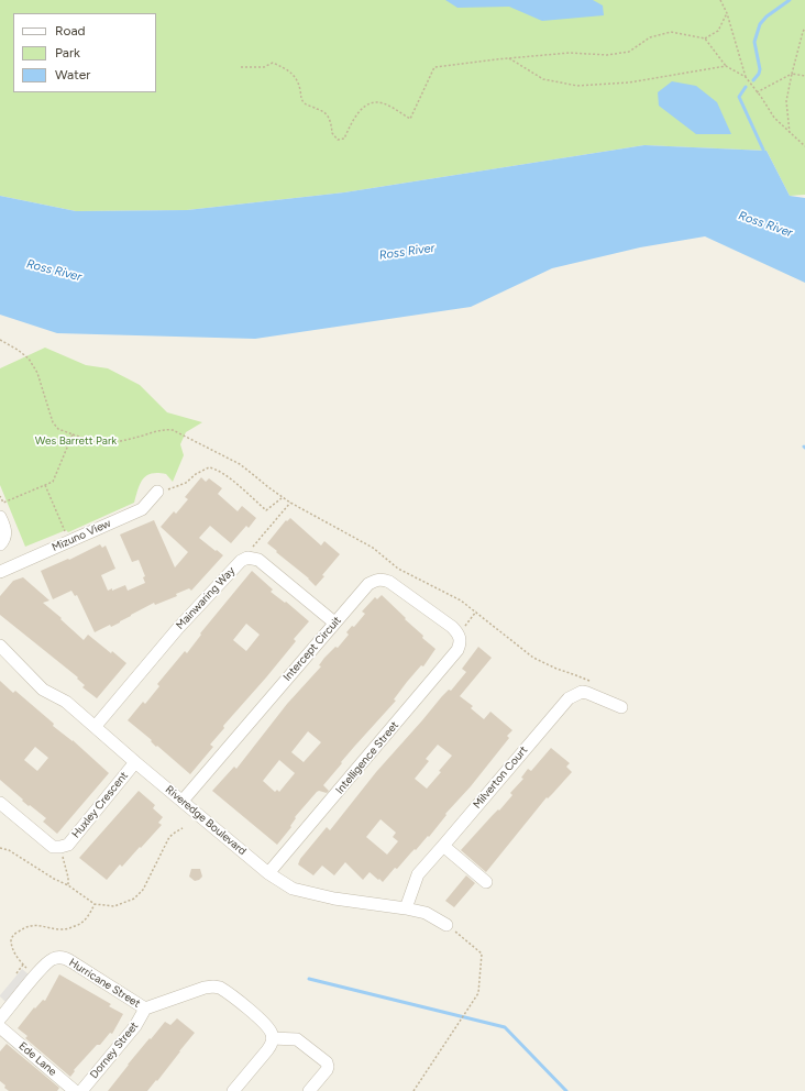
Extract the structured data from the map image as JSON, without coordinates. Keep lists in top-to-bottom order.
{
  "streets": {
    "street": [
      "Mizuno View",
      "Mainwaring Way",
      "Intercept Circuit",
      "Intelligence Street",
      "Milverton Court",
      "Huxley Crescent",
      "Riveredge Boulevard",
      "Hurricane Street",
      "Dorney Street",
      "Ede Lane"
    ]
  },
  "crossings": [
    ["Mainwaring Way", "Riveredge Boulevard"],
    ["Intercept Circuit", "Intelligence Street"],
    ["Intercept Circuit", "Riveredge Boulevard"],
    ["Intelligence Street", "Riveredge Boulevard"],
    ["Milverton Court", "Riveredge Boulevard"],
    ["Huxley Crescent", "Riveredge Boulevard"],
    ["Hurricane Street", "Dorney Street"]
  ],
  "water": ["Ross River"],
  "parks": ["Wes Barrett Park"],
  "legend": ["Road", "Park", "Water"]
}
